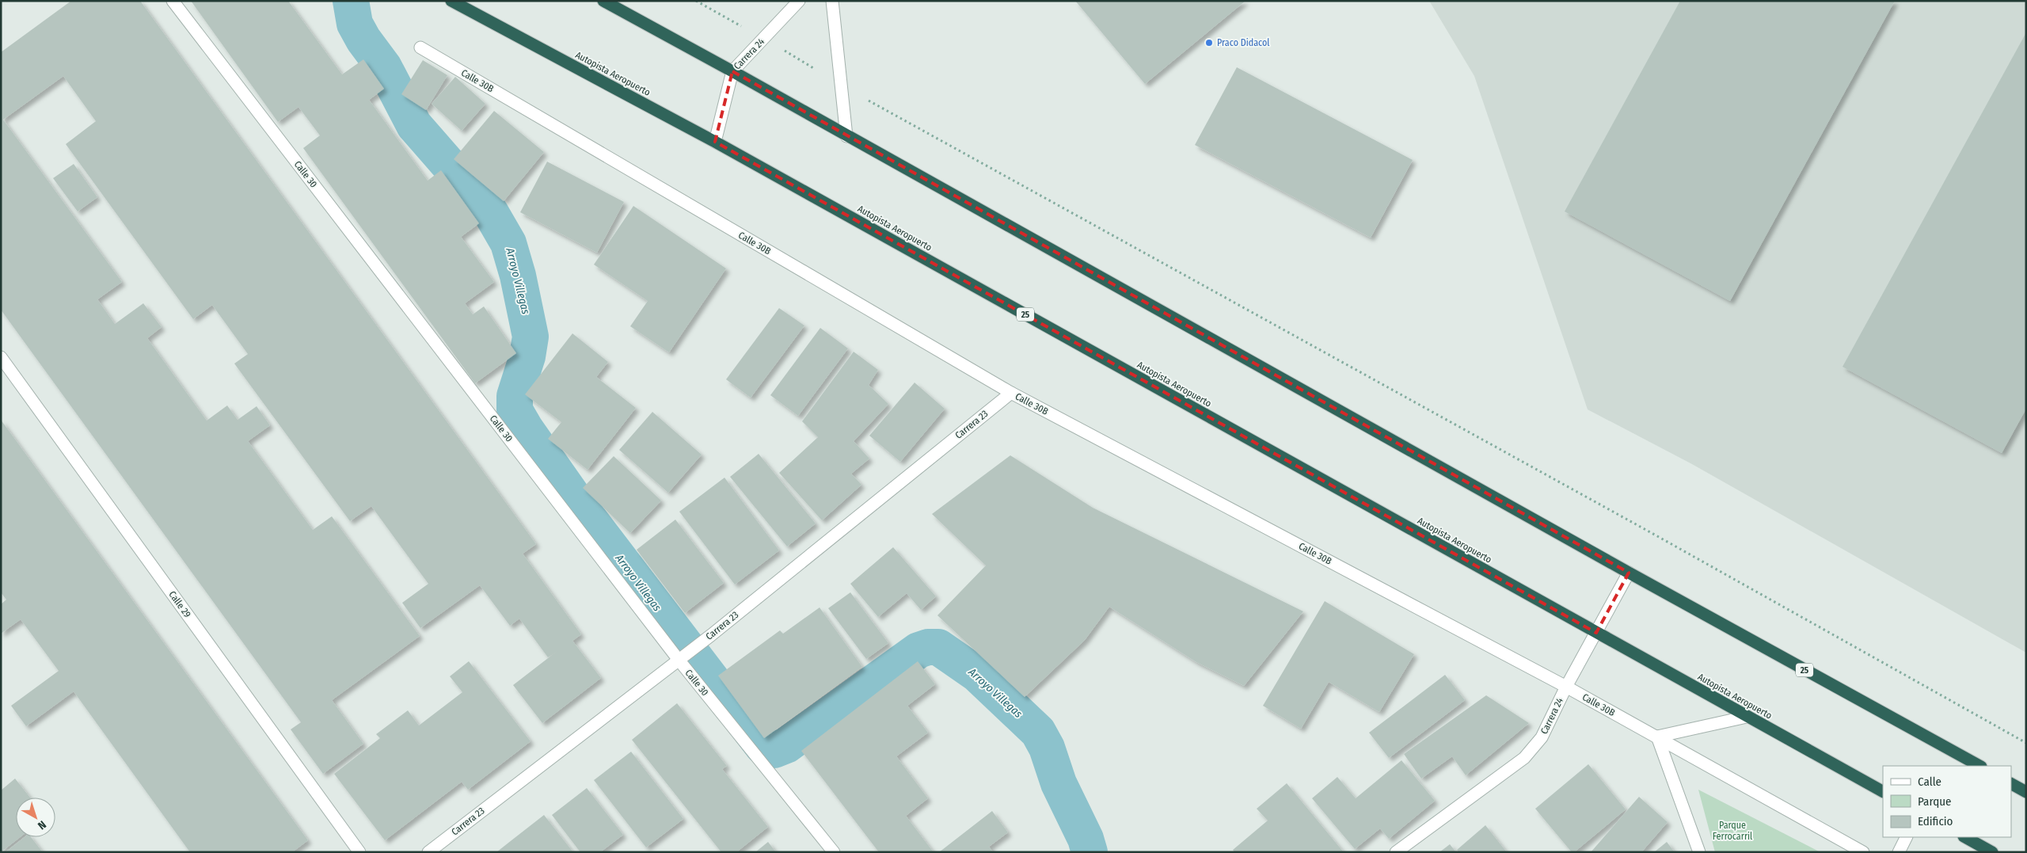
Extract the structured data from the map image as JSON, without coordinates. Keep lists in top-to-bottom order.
{
  "streets": {
    "highway": ["Autopista Aeropuerto", "25"],
    "street": [
      "Carrera 24",
      "Calle 30B",
      "Calle 30",
      "Carrera 23",
      "Calle 29"
    ]
  },
  "crossings": [
    ["Carrera 24", "Autopista Aeropuerto"],
    ["Carrera 24", "Calle 30B"],
    ["Carrera 24", "25"],
    ["Calle 30B", "Carrera 23"],
    ["Calle 30", "Carrera 23"]
  ],
  "water": ["Arroyo Villegas"],
  "parks": ["Parque Ferrocarril"],
  "places": ["Praco Didacol"],
  "legend": ["Calle", "Parque", "Edificio"],
  "north": "bottom right"
}
